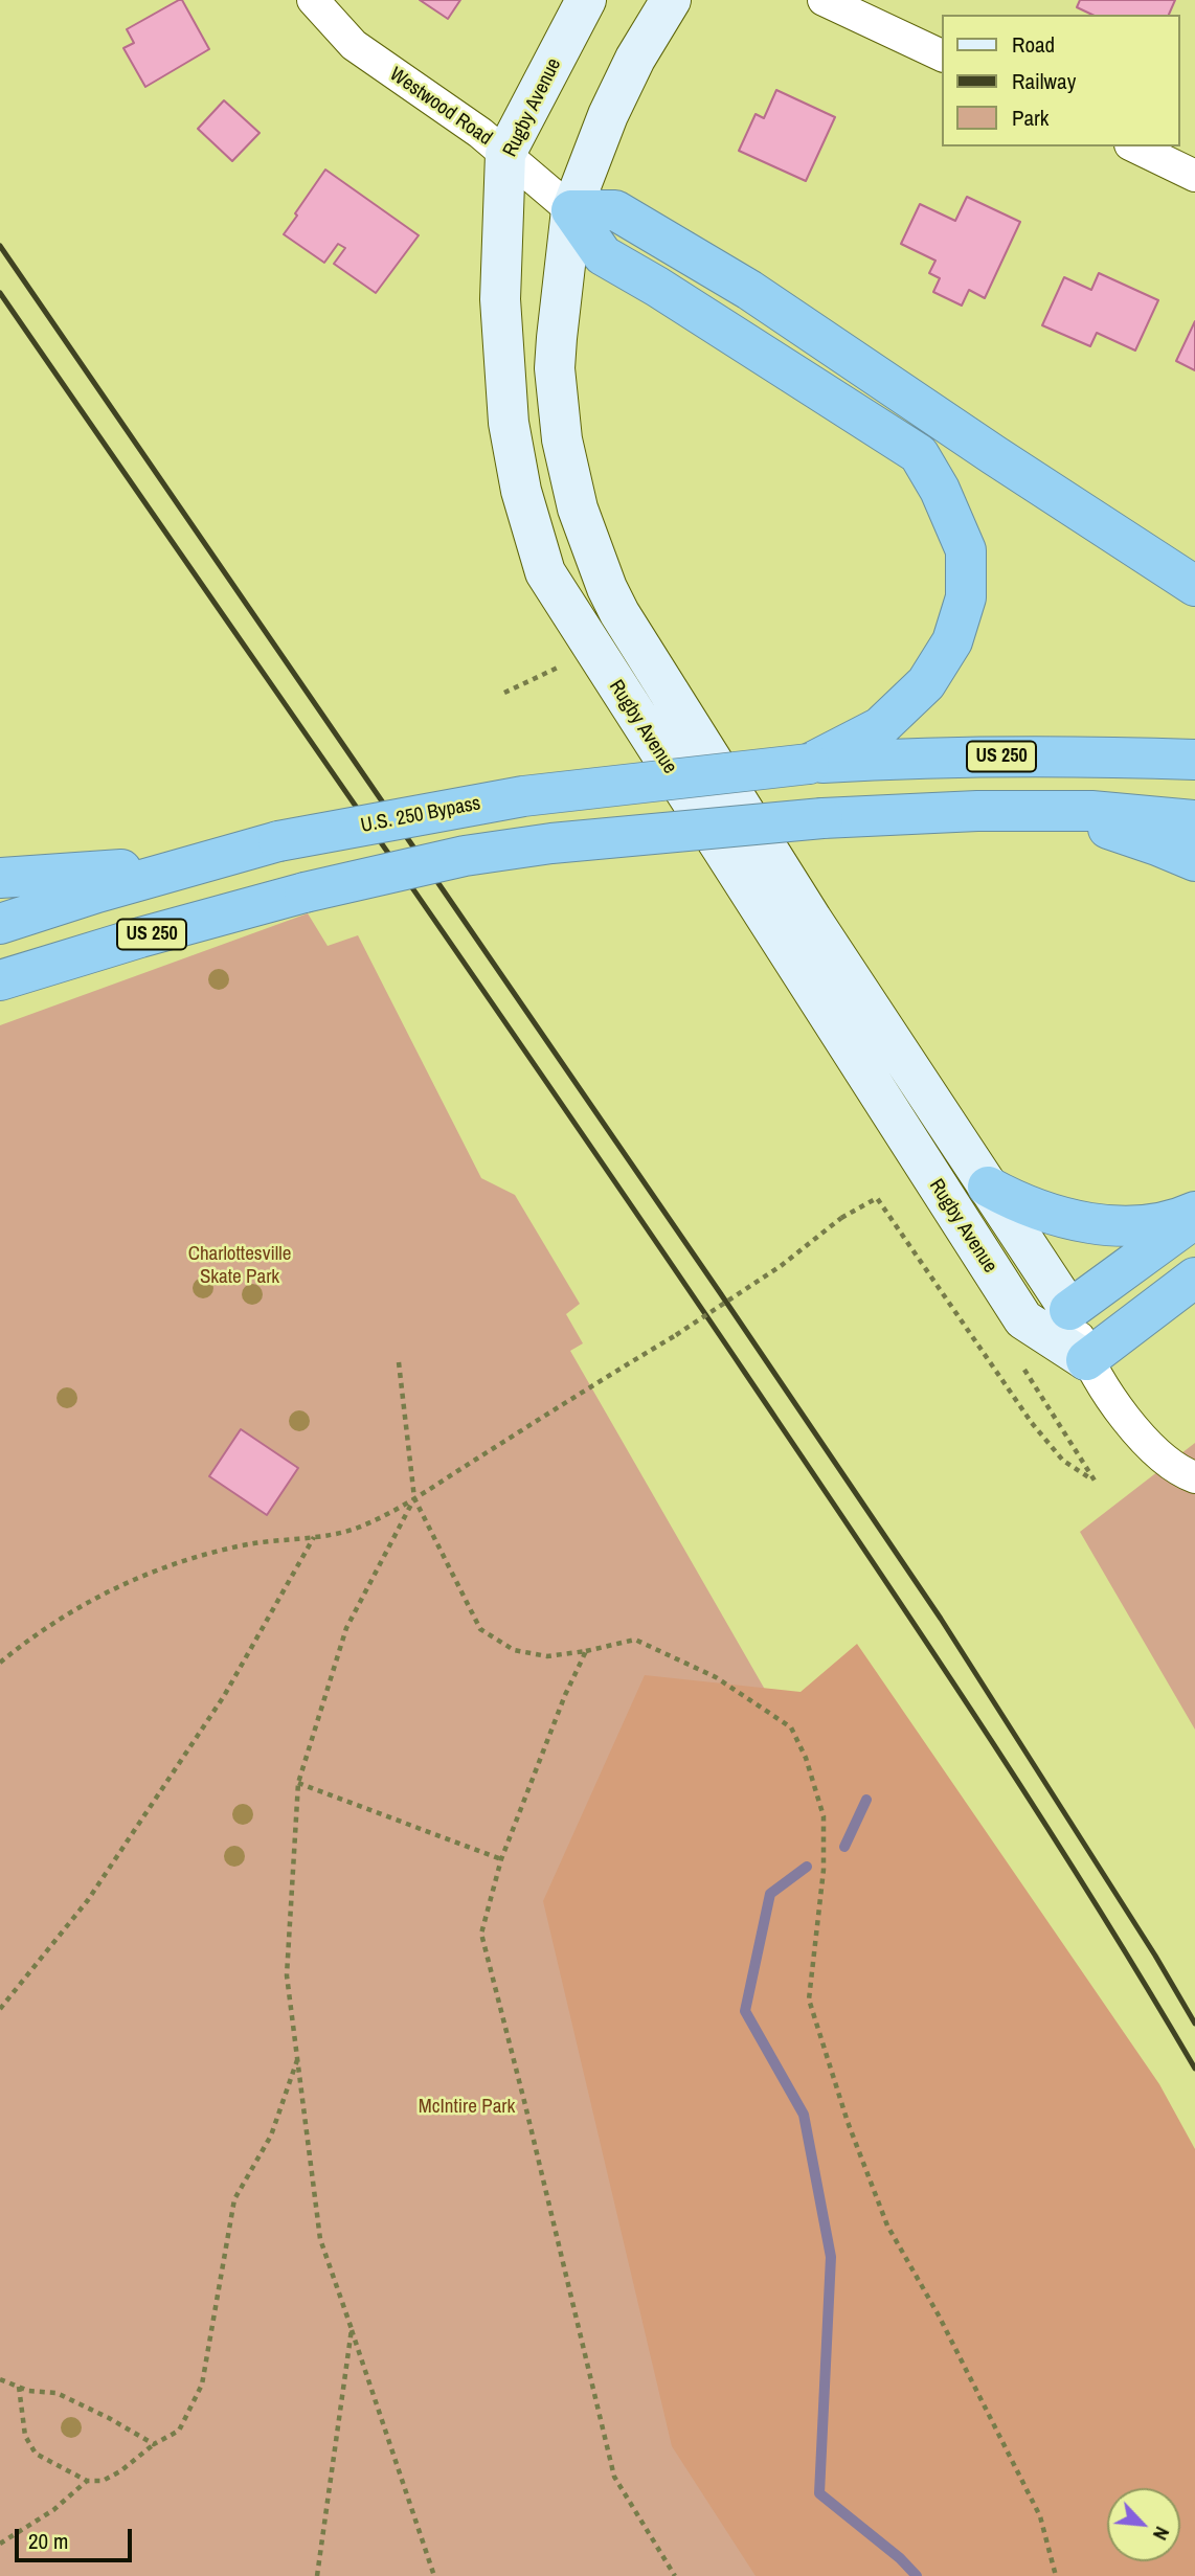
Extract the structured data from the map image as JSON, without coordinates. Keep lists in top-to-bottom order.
{
  "streets": {
    "highway": ["US 250", "U.S. 250 Bypass"],
    "street": ["Westwood Road", "Rugby Avenue"]
  },
  "crossings": [
    ["Westwood Road", "Rugby Avenue"],
    ["US 250", "U.S. 250 Bypass"]
  ],
  "parks": ["Charlottesville Skate Park", "McIntire Park"],
  "legend": ["Road", "Railway", "Park"],
  "scale_bar": "20 m",
  "north": "bottom right"
}
